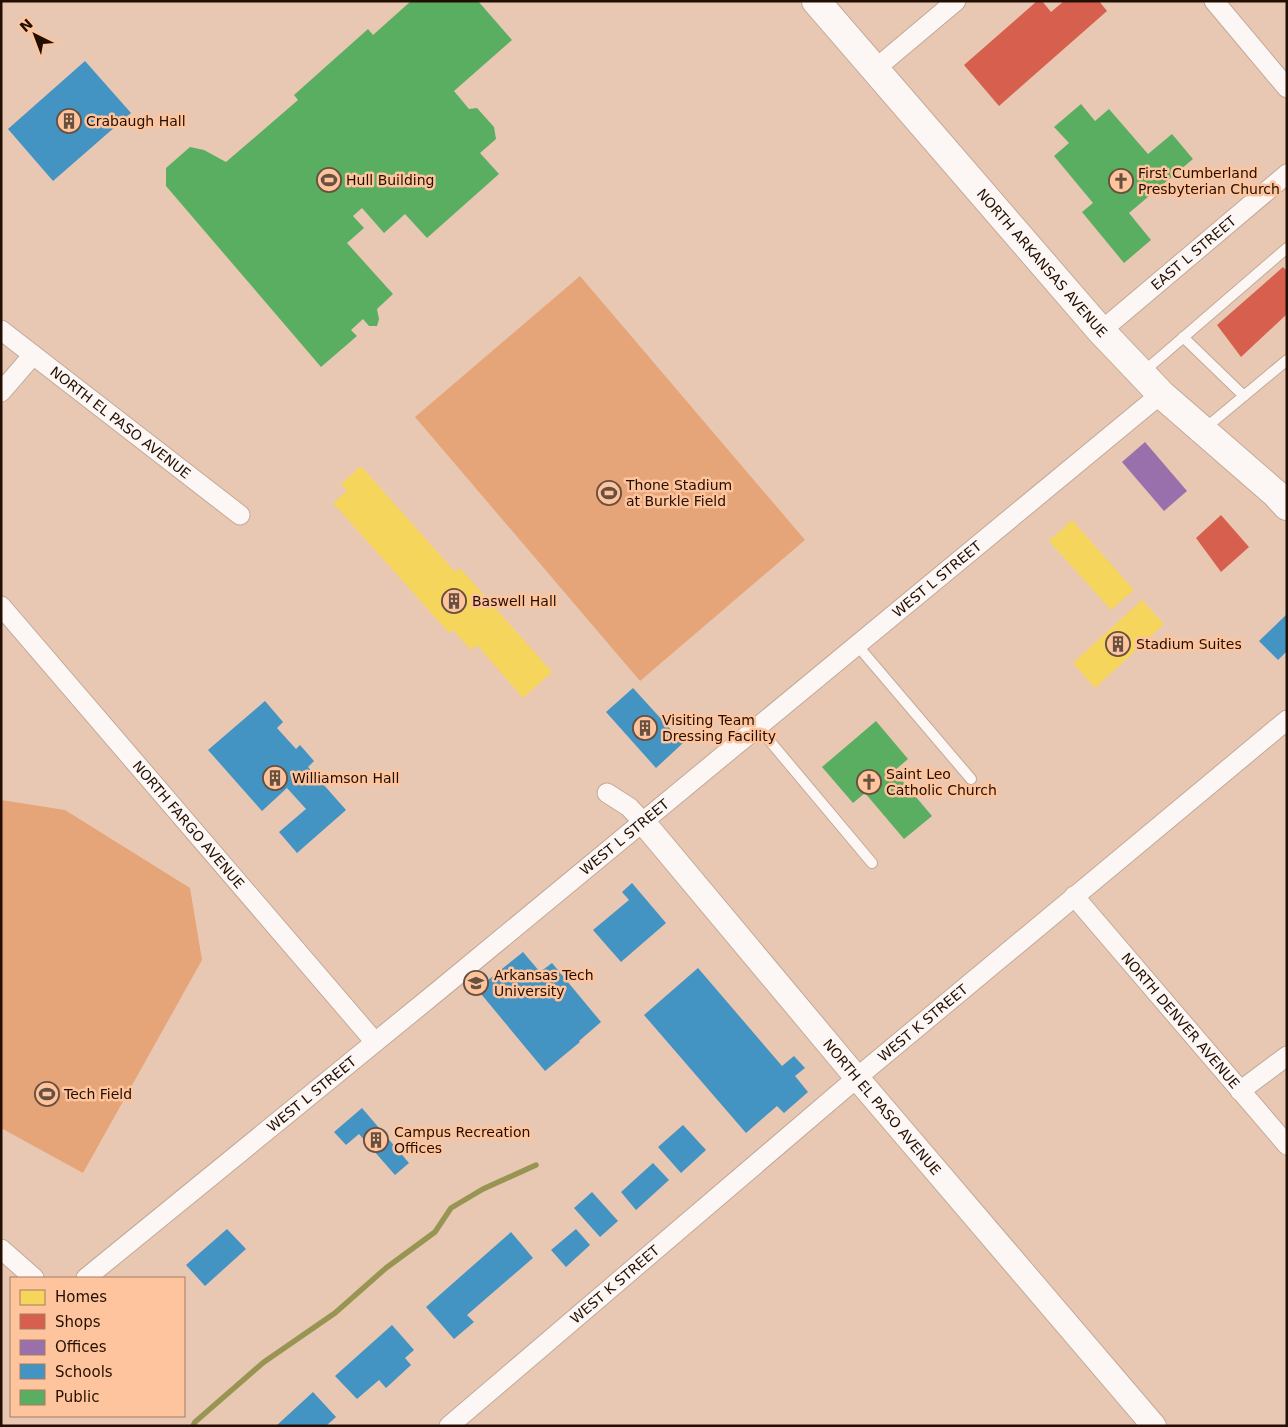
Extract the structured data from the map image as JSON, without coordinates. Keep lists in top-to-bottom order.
{
  "streets": {
    "highway": ["NORTH ARKANSAS AVENUE"],
    "street": [
      "EAST L STREET",
      "NORTH EL PASO AVENUE",
      "WEST L STREET",
      "NORTH FARGO AVENUE",
      "NORTH DENVER AVENUE",
      "WEST K STREET"
    ]
  },
  "crossings": [
    ["EAST L STREET", "NORTH ARKANSAS AVENUE"],
    ["NORTH ARKANSAS AVENUE", "WEST L STREET"],
    ["NORTH EL PASO AVENUE", "WEST L STREET"],
    ["NORTH EL PASO AVENUE", "WEST K STREET"],
    ["WEST L STREET", "NORTH FARGO AVENUE"],
    ["NORTH DENVER AVENUE", "WEST K STREET"]
  ],
  "places": {
    "building": [
      "Crabaugh Hall",
      "Baswell Hall",
      "Stadium Suites",
      "Visiting Team Dressing Facility",
      "Williamson Hall",
      "Campus Recreation Offices"
    ],
    "sports": ["Hull Building", "Thone Stadium at Burkle Field", "Tech Field"],
    "church": ["First Cumberland Presbyterian Church", "Saint Leo Catholic Church"],
    "school or university": ["Arkansas Tech University"]
  },
  "legend": [
    "Homes",
    "Shops",
    "Offices",
    "Schools",
    "Public"
  ],
  "north": "top left"
}
